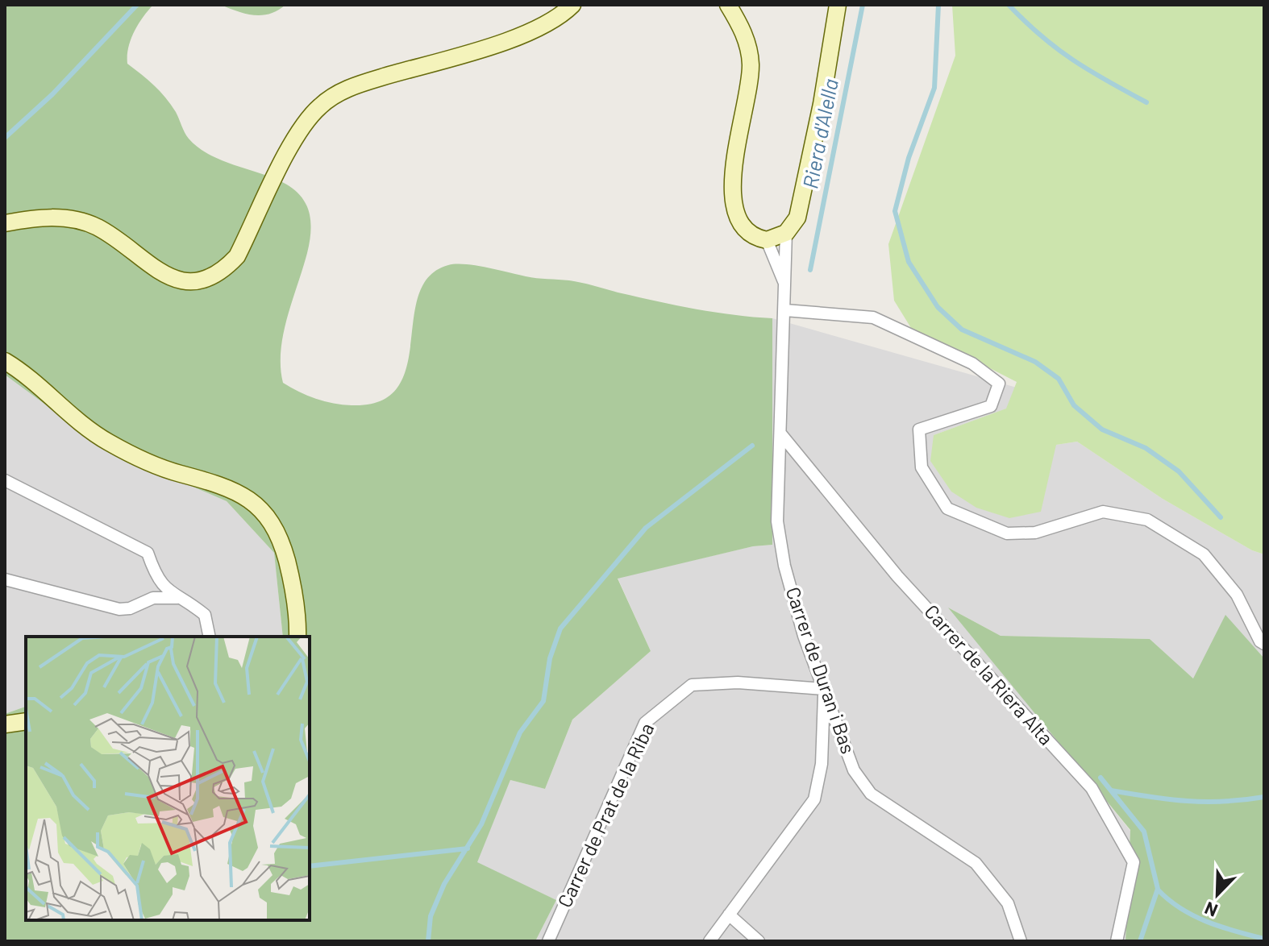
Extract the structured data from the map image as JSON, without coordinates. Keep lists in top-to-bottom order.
{
  "streets": {
    "street": ["Carrer de Duran i Bas", "Carrer de la Riera Alta", "Carrer de Prat de la Riba"]
  },
  "crossings": [
    ["Carrer de Duran i Bas", "Carrer de la Riera Alta"],
    ["Carrer de Duran i Bas", "Carrer de Prat de la Riba"]
  ],
  "water": ["Riera d'Alella"],
  "north": "bottom left"
}
